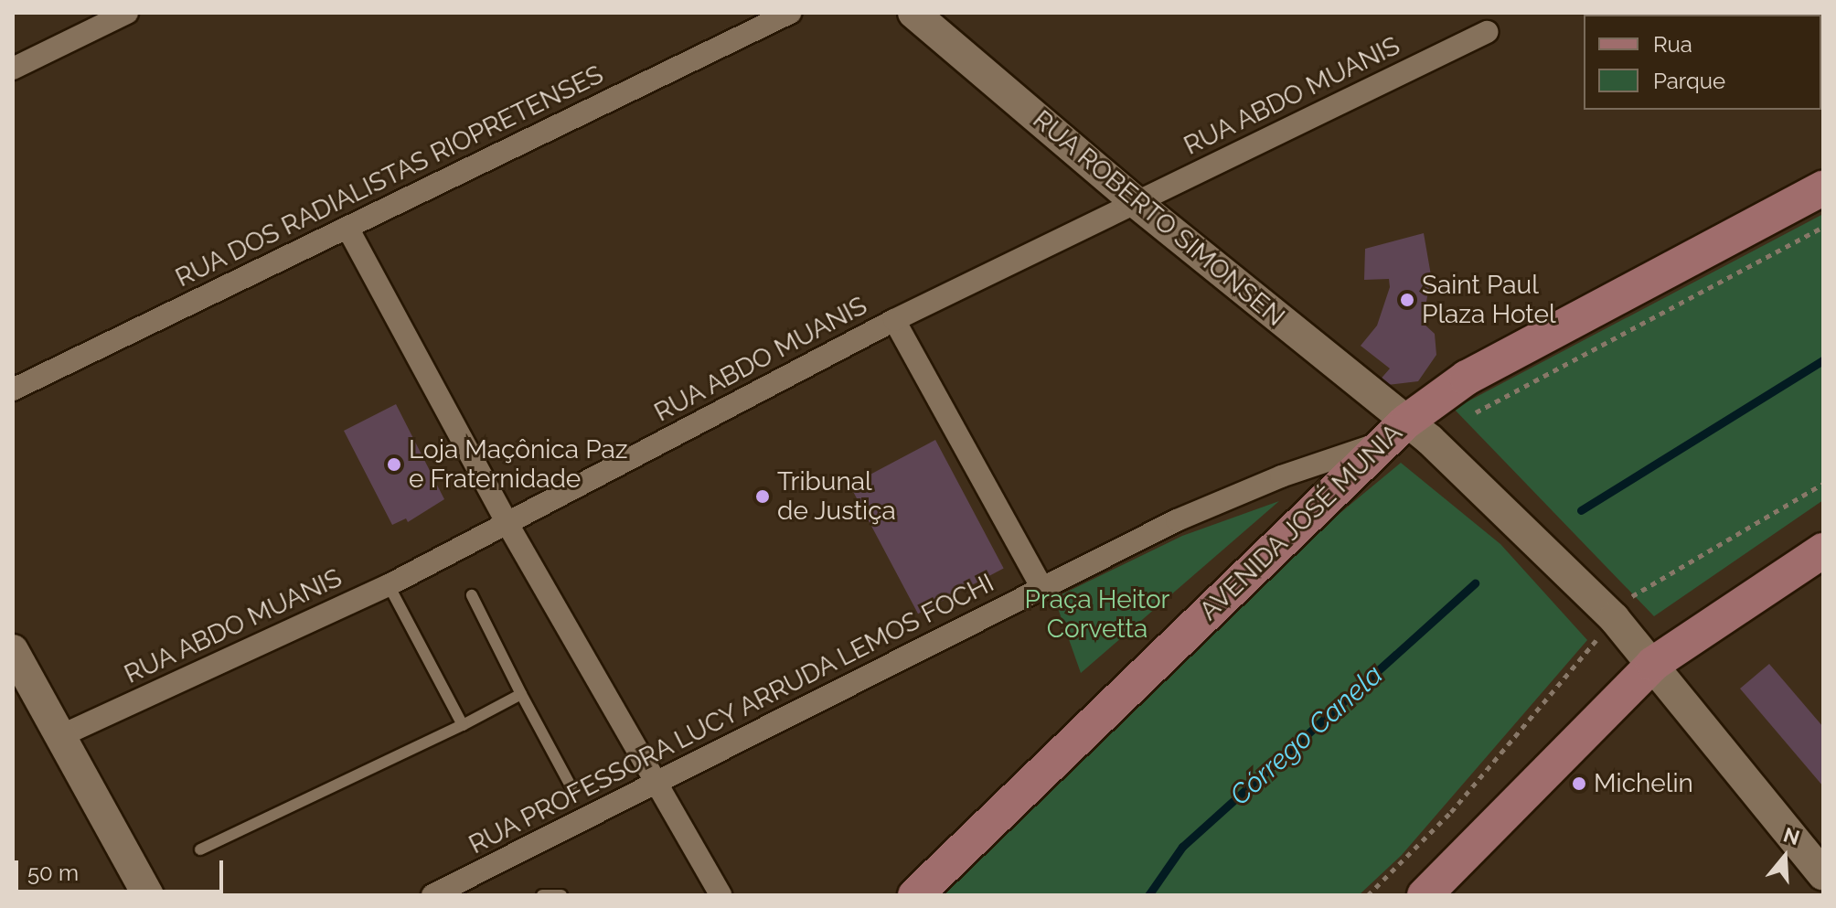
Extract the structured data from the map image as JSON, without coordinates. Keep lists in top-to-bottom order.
{
  "streets": {
    "main road": ["AVENIDA JOSÉ MUNIA"],
    "street": [
      "RUA ABDO MUANIS",
      "RUA DOS RADIALISTAS RIOPRETENSES",
      "RUA ROBERTO SIMONSEN",
      "RUA PROFESSORA LUCY ARRUDA LEMOS FOCHI"
    ]
  },
  "crossings": [
    ["RUA ABDO MUANIS", "RUA ROBERTO SIMONSEN"],
    ["RUA ROBERTO SIMONSEN", "AVENIDA JOSÉ MUNIA"],
    ["AVENIDA JOSÉ MUNIA", "RUA PROFESSORA LUCY ARRUDA LEMOS FOCHI"]
  ],
  "water": ["Córrego Canela"],
  "parks": ["Praça Heitor Corvetta"],
  "places": [
    "Saint Paul Plaza Hotel",
    "Loja Maçônica Paz e Fraternidade",
    "Tribunal de Justiça",
    "Michelin"
  ],
  "legend": ["Rua", "Parque"],
  "scale_bar": "50 m",
  "north": "top"
}
